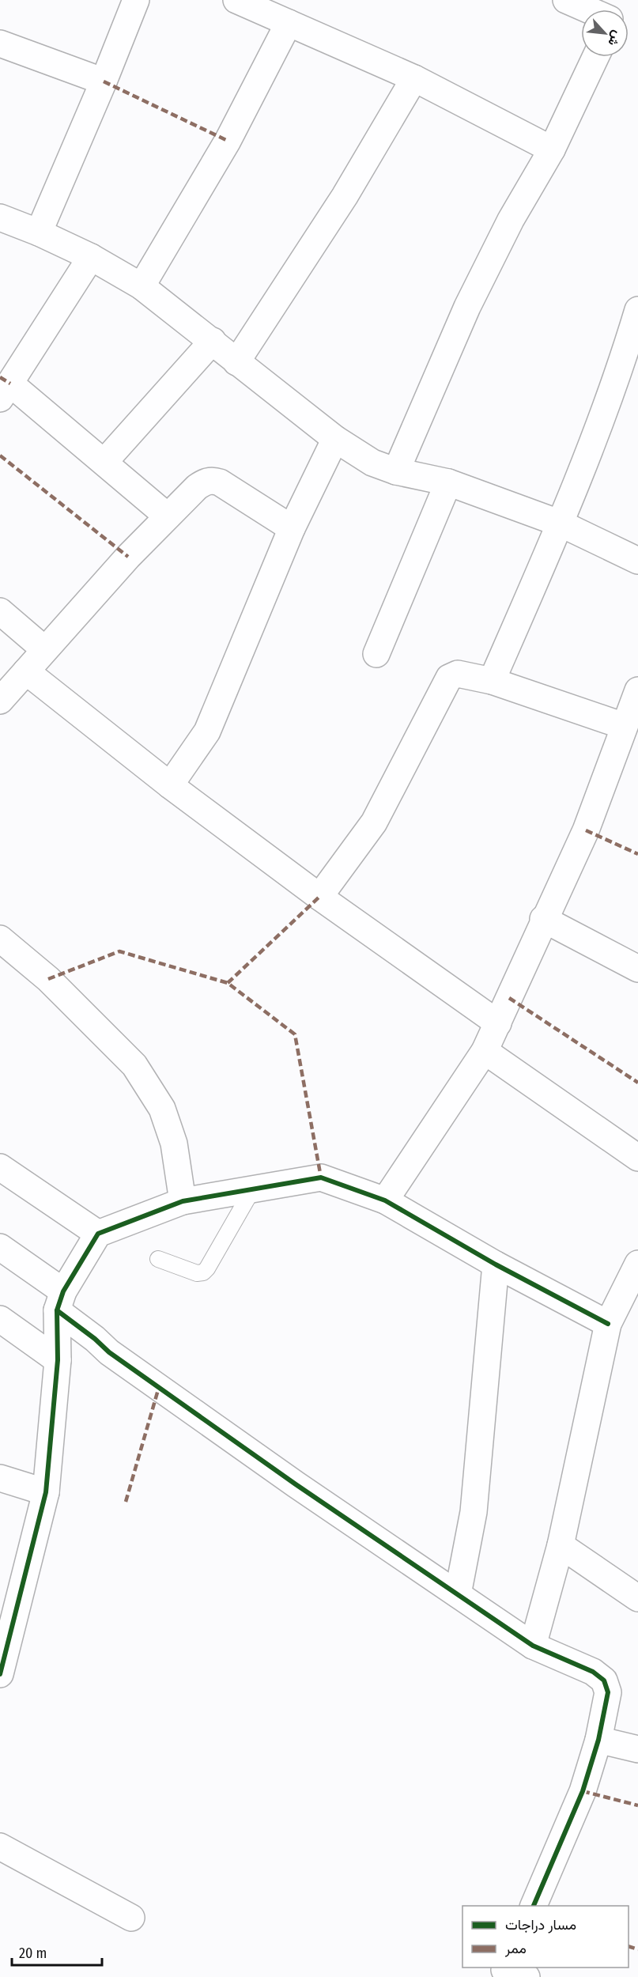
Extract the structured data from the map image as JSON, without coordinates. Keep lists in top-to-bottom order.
{
  "legend": ["مسار دراجات", "ممر"],
  "scale_bar": "20 m",
  "north": "bottom right"
}
